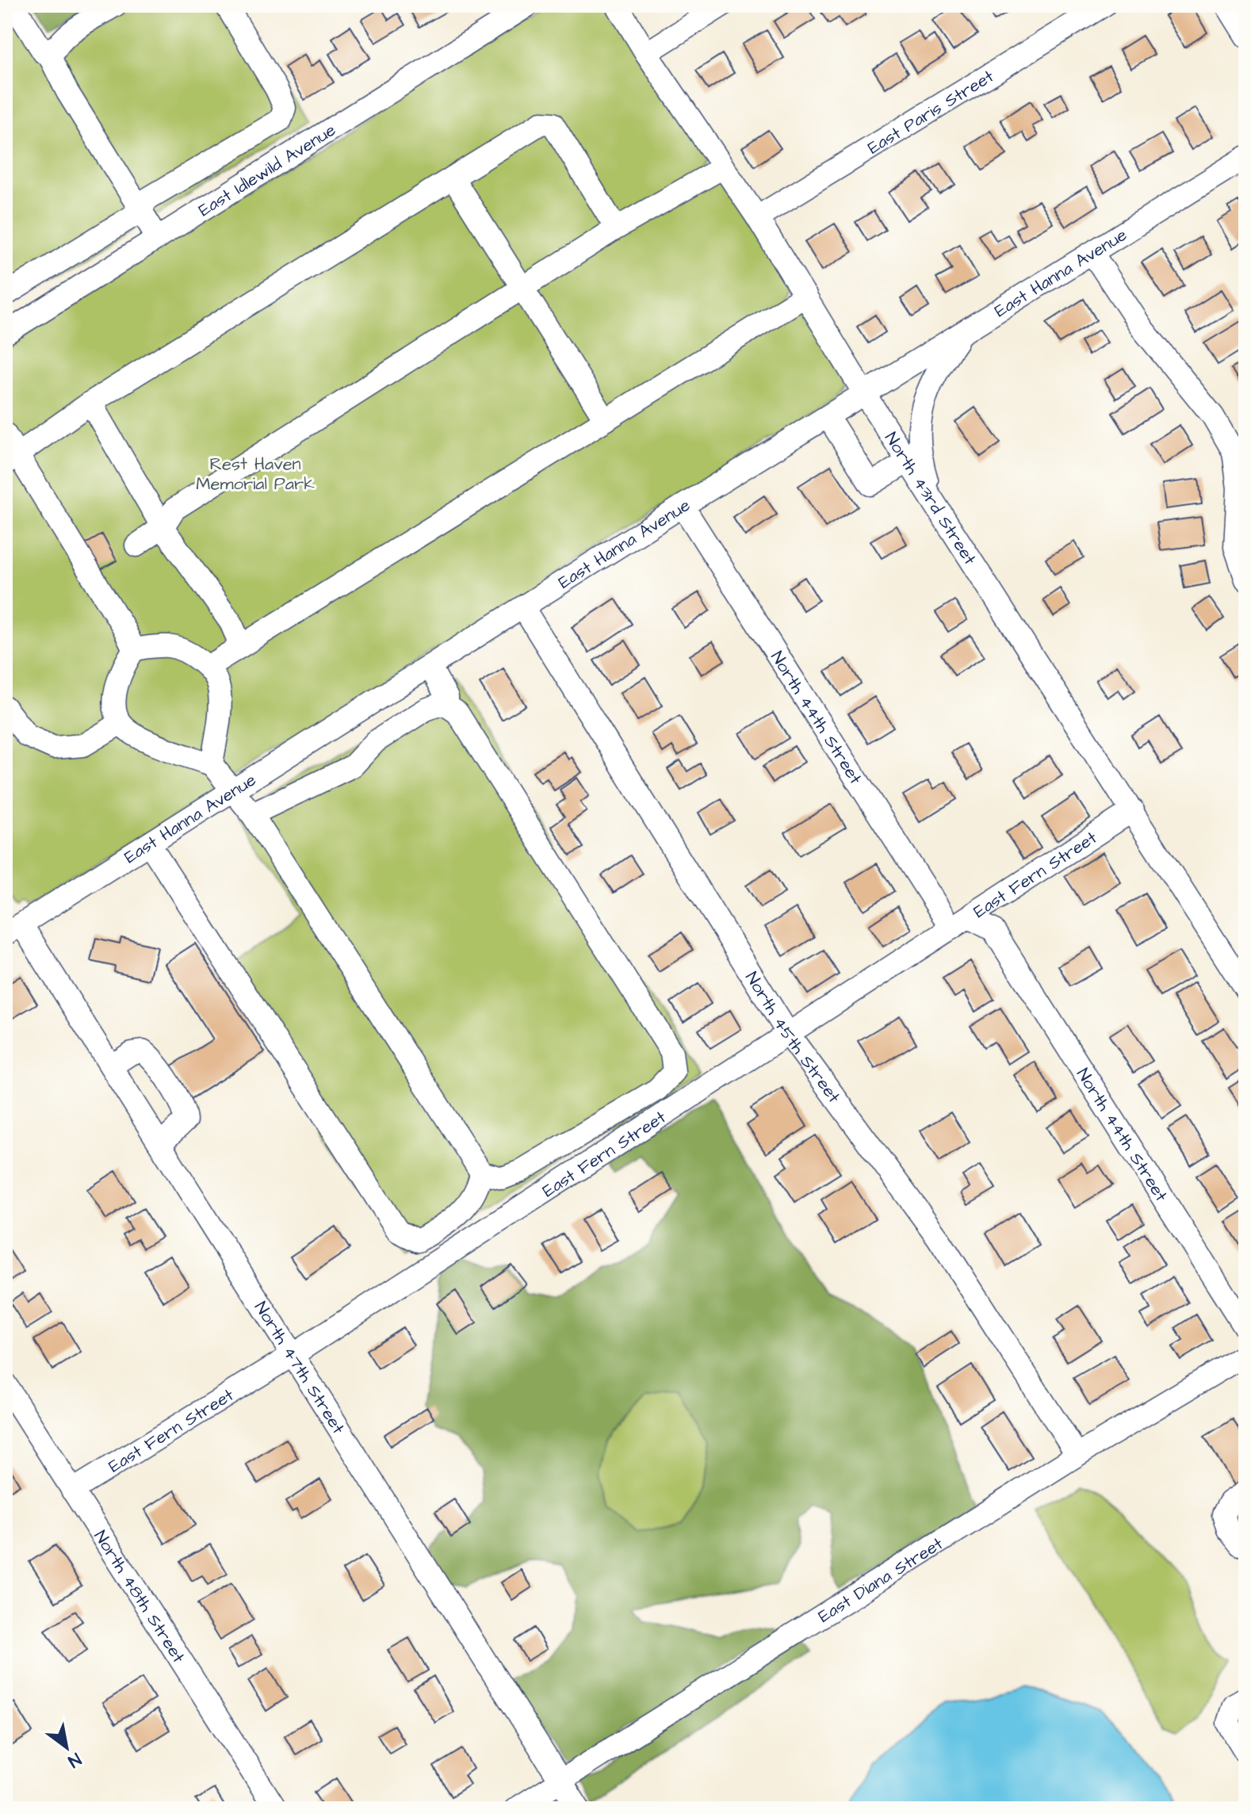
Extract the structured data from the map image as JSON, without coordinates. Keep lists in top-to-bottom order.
{
  "streets": {
    "street": [
      "East Paris Street",
      "East Idlewild Avenue",
      "East Hanna Avenue",
      "North 43rd Street",
      "North 44th Street",
      "East Fern Street",
      "North 45th Street",
      "North 47th Street",
      "East Diana Street",
      "North 48th Street"
    ]
  },
  "crossings": [
    ["East Paris Street", "North 43rd Street"],
    ["East Hanna Avenue", "North 43rd Street"],
    ["East Hanna Avenue", "North 44th Street"],
    ["East Hanna Avenue", "North 45th Street"],
    ["East Hanna Avenue", "North 47th Street"],
    ["North 43rd Street", "East Fern Street"],
    ["North 44th Street", "East Fern Street"],
    ["East Fern Street", "North 45th Street"],
    ["East Fern Street", "North 47th Street"],
    ["East Fern Street", "North 48th Street"],
    ["North 45th Street", "East Diana Street"],
    ["North 47th Street", "East Diana Street"]
  ],
  "parks": ["Rest Haven Memorial Park"],
  "north": "bottom right"
}
